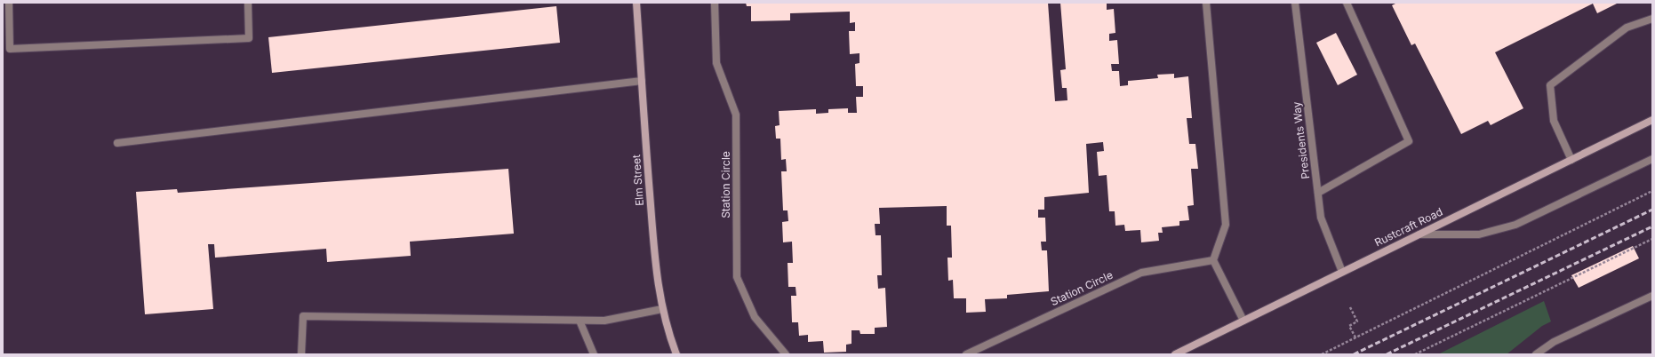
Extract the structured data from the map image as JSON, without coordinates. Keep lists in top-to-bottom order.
{
  "streets": {
    "main road": ["Elm Street", "Rustcraft Road"],
    "lane": ["Presidents Way", "Station Circle"]
  },
  "crossings": [
    ["Presidents Way", "Rustcraft Road"]
  ]
}
